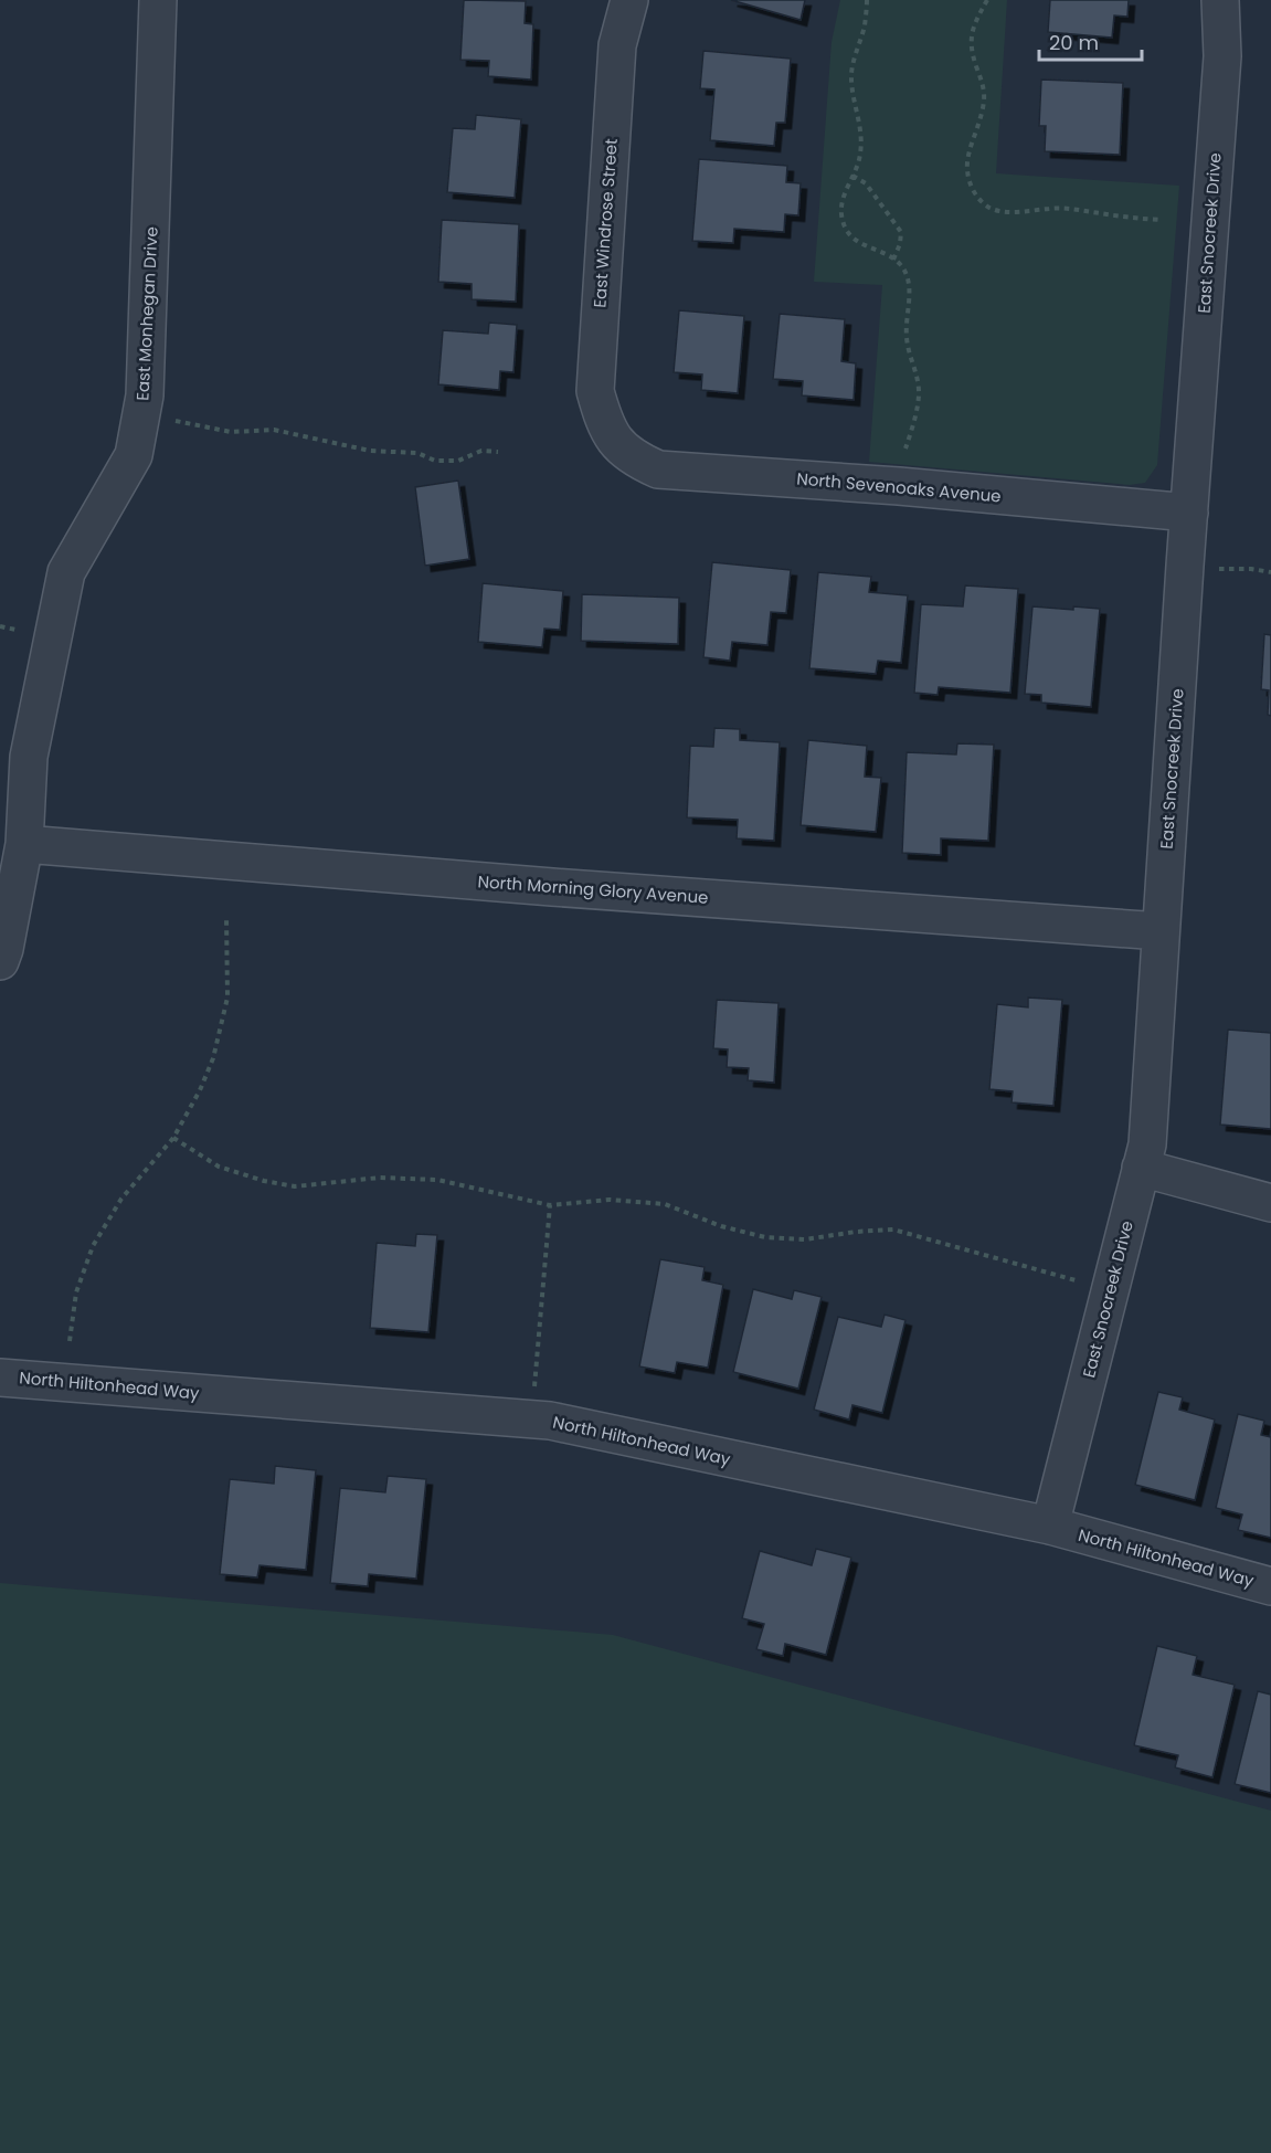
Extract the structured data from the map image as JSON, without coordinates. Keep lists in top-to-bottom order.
{
  "streets": {
    "street": [
      "East Windrose Street",
      "East Snocreek Drive",
      "East Monhegan Drive",
      "North Sevenoaks Avenue",
      "North Morning Glory Avenue",
      "North Hiltonhead Way"
    ]
  },
  "crossings": [
    ["East Windrose Street", "North Sevenoaks Avenue"],
    ["East Snocreek Drive", "North Sevenoaks Avenue"],
    ["East Snocreek Drive", "North Morning Glory Avenue"],
    ["East Snocreek Drive", "North Hiltonhead Way"],
    ["East Monhegan Drive", "North Morning Glory Avenue"]
  ],
  "scale_bar": "20 m"
}
